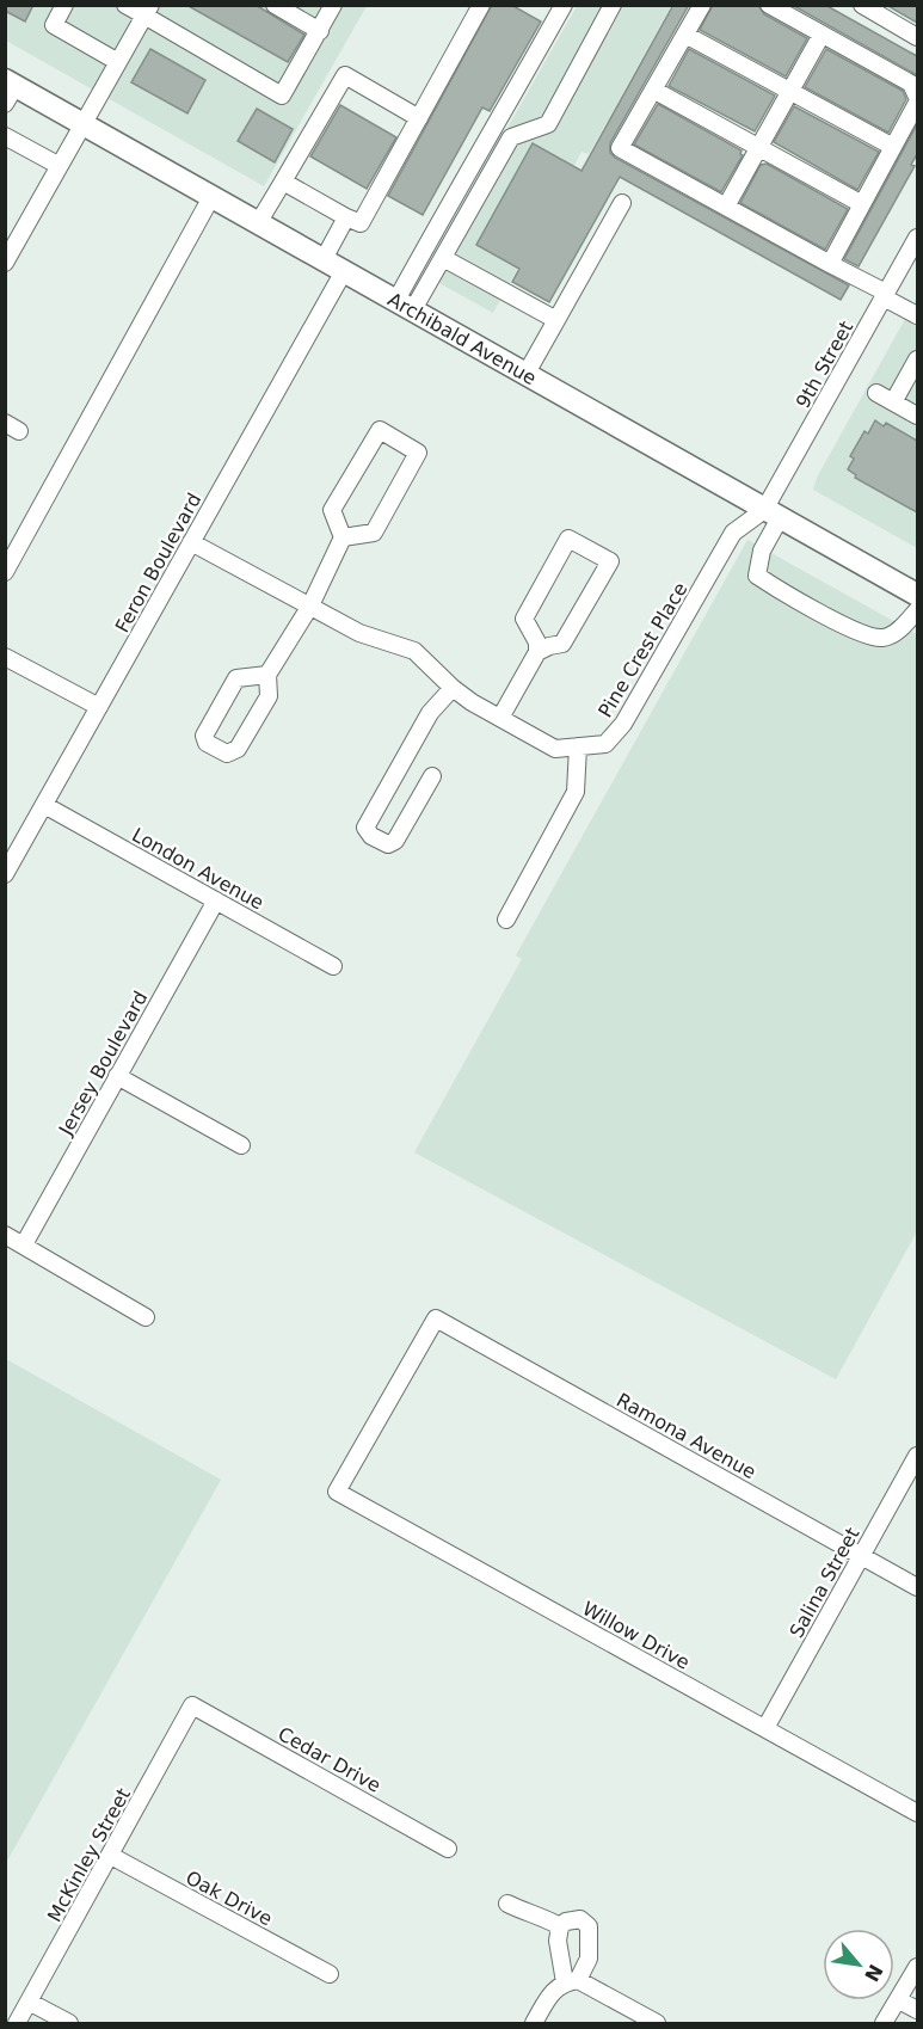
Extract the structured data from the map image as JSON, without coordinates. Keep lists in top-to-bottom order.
{
  "streets": {
    "main road": ["Archibald Avenue"],
    "street": [
      "9th Street",
      "Feron Boulevard",
      "Pine Crest Place",
      "London Avenue",
      "Jersey Boulevard",
      "Ramona Avenue",
      "Salina Street",
      "Willow Drive",
      "Cedar Drive",
      "McKinley Street",
      "Oak Drive"
    ]
  },
  "crossings": [
    ["Archibald Avenue", "9th Street"],
    ["Archibald Avenue", "Feron Boulevard"],
    ["Archibald Avenue", "Pine Crest Place"],
    ["9th Street", "Pine Crest Place"],
    ["Feron Boulevard", "Pine Crest Place"],
    ["Feron Boulevard", "London Avenue"],
    ["London Avenue", "Jersey Boulevard"],
    ["Ramona Avenue", "Salina Street"],
    ["Ramona Avenue", "Willow Drive"],
    ["Salina Street", "Willow Drive"],
    ["Cedar Drive", "McKinley Street"],
    ["McKinley Street", "Oak Drive"]
  ],
  "north": "bottom right"
}
